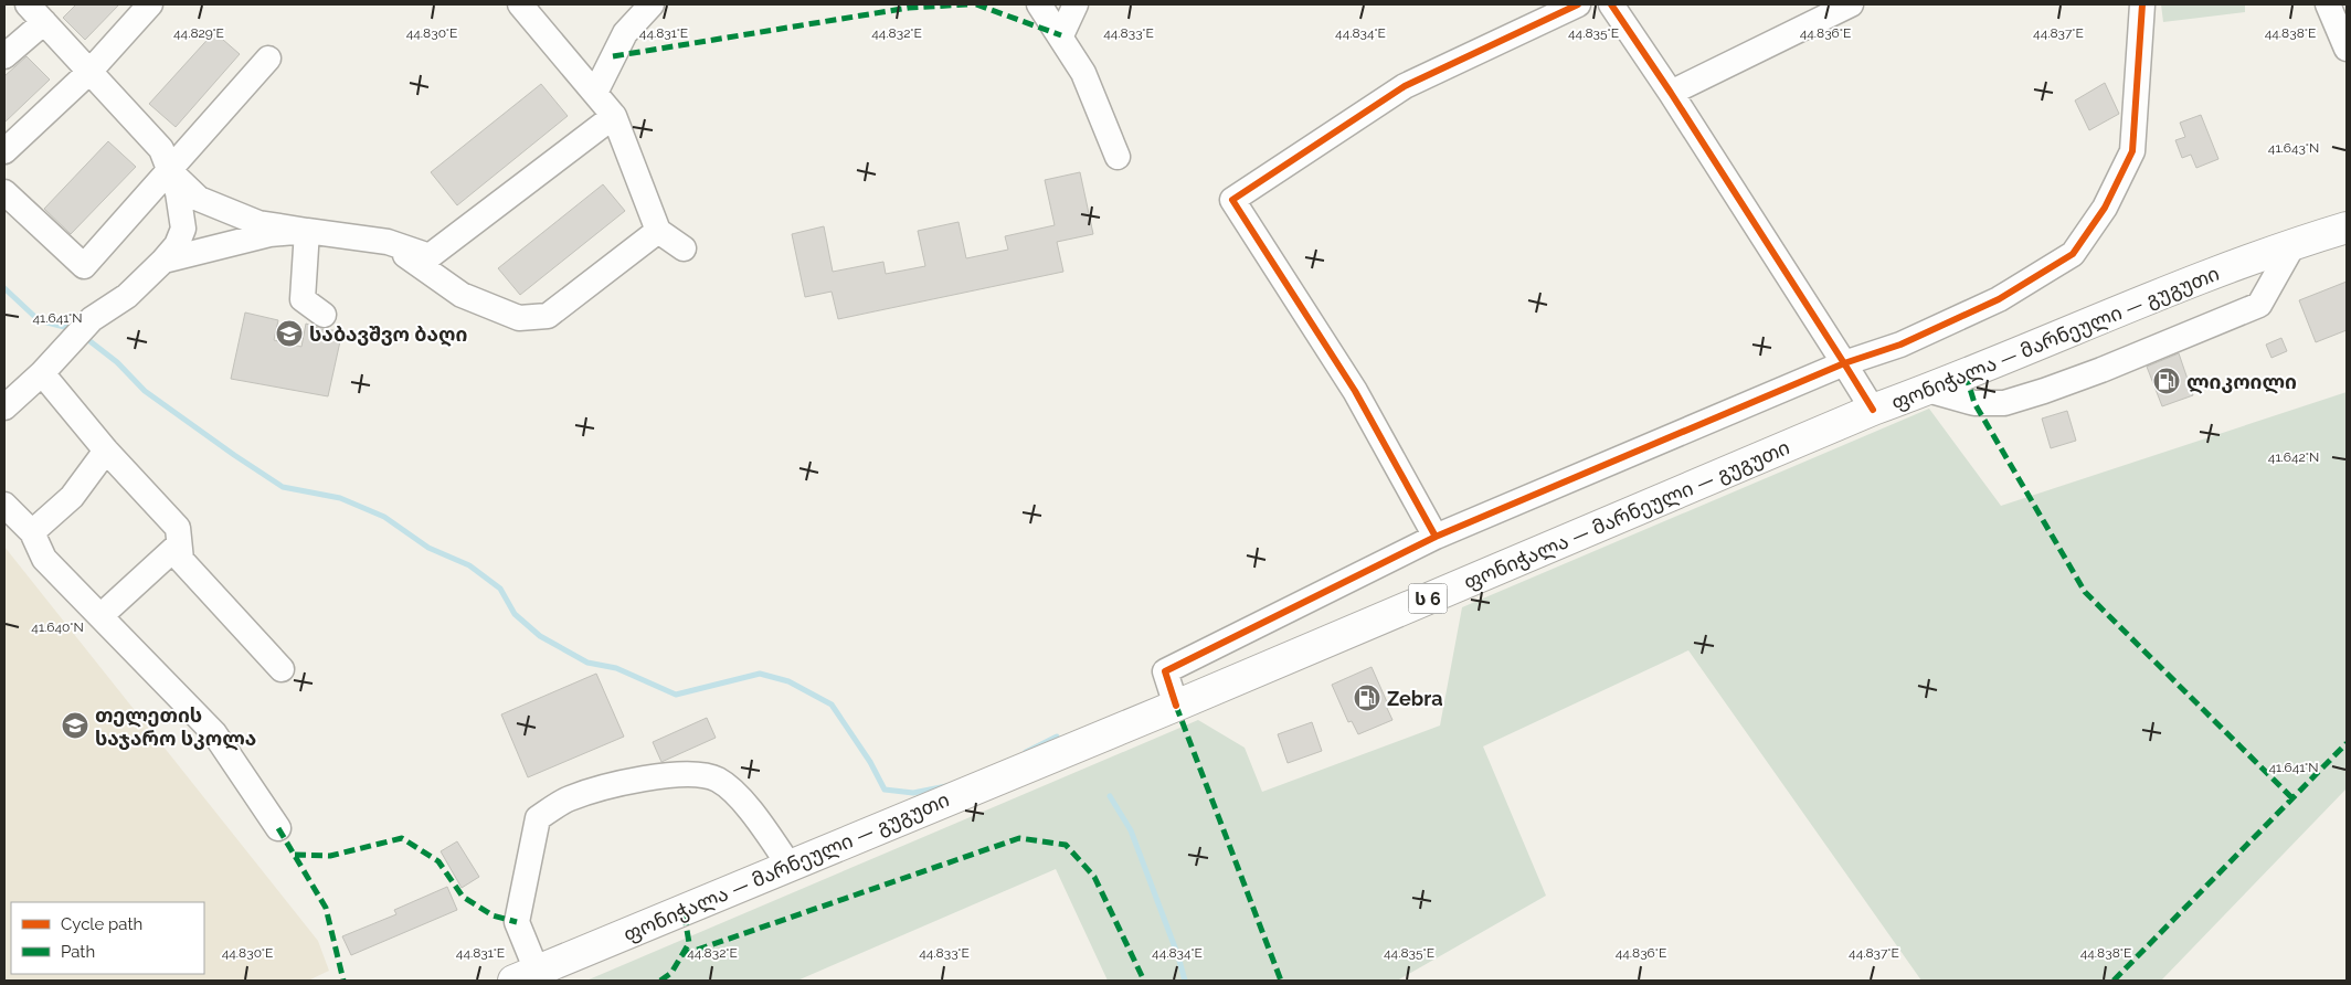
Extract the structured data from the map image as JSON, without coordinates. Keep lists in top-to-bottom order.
{
  "streets": {
    "highway": ["ფონიჭალა — მარნეული — გუგუთი", "ს 6"]
  },
  "places": {
    "school or university": ["საბავშვო ბაღი", "თელეთის საჯარო სკოლა"],
    "fuel station": ["ლიკოილი", "Zebra"]
  },
  "legend": ["Cycle path", "Path"],
  "coordinates": [
    "44.829°E",
    "44.830°E",
    "44.831°E",
    "44.832°E",
    "44.833°E",
    "44.834°E",
    "44.835°E",
    "44.836°E",
    "44.837°E",
    "44.838°E",
    "41.643°N",
    "41.641°N",
    "41.642°N",
    "41.640°N"
  ]
}
